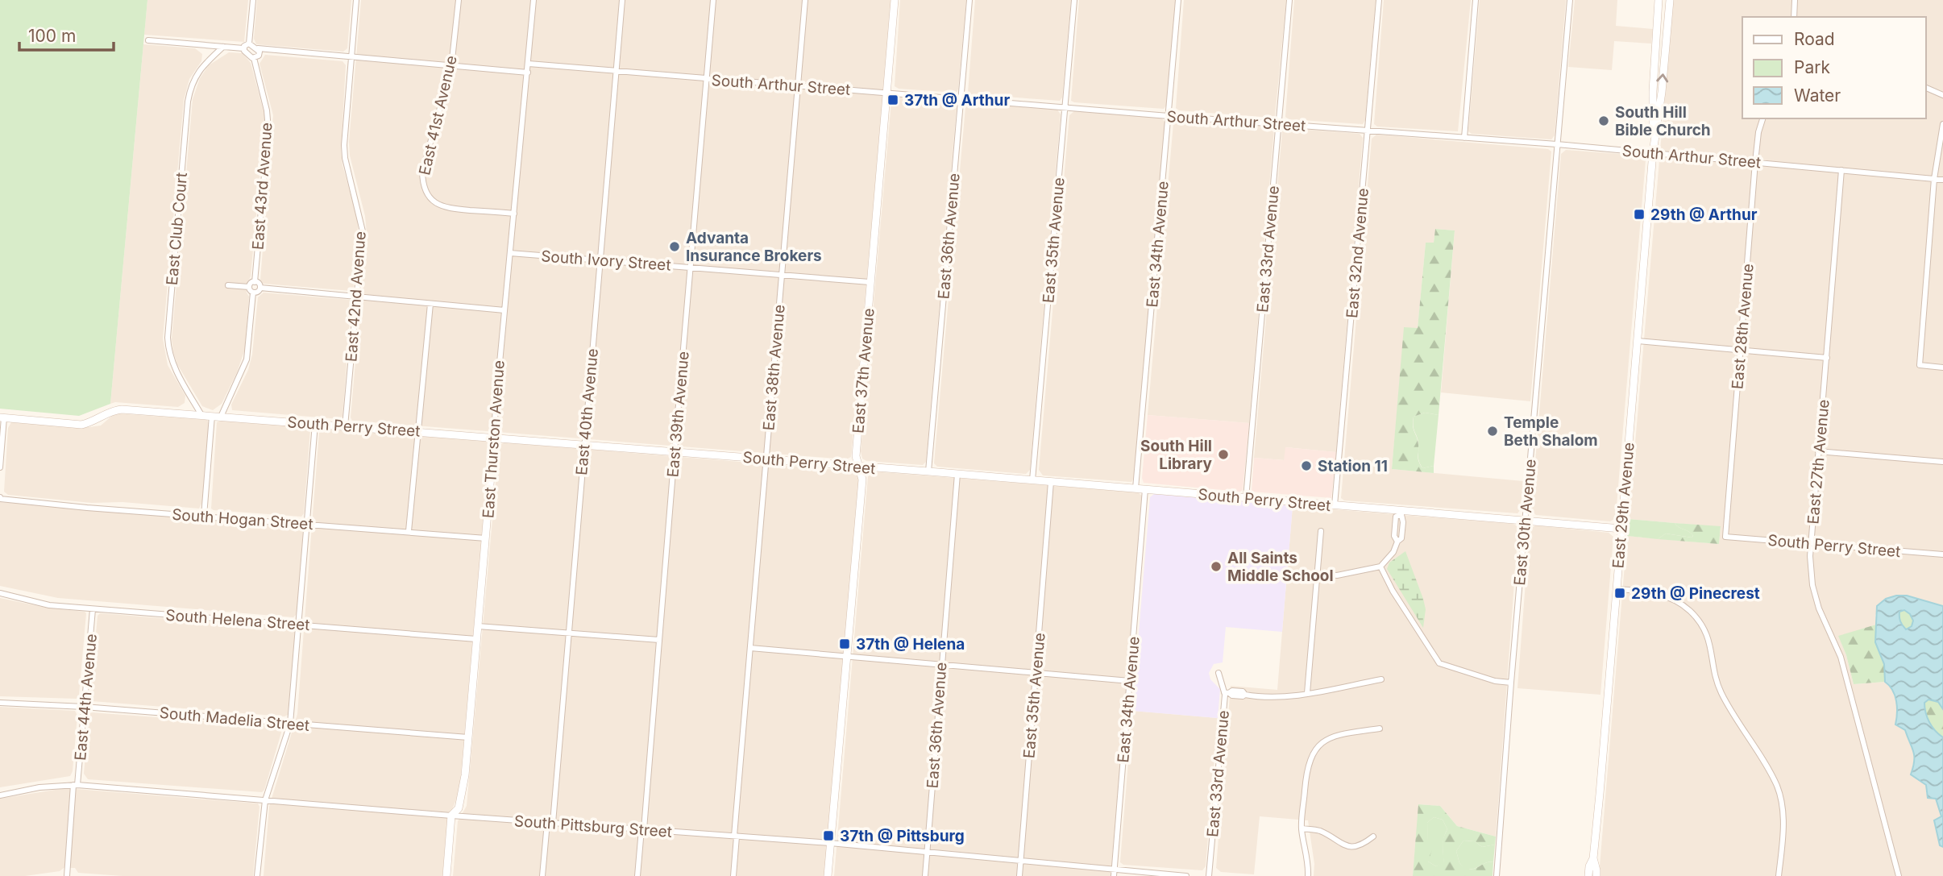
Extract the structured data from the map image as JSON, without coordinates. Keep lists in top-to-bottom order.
{
  "streets": {
    "street": [
      "South Arthur Street",
      "East 41st Avenue",
      "East 43rd Avenue",
      "East Club Court",
      "East 36th Avenue",
      "East 35th Avenue",
      "East 34th Avenue",
      "East 33rd Avenue",
      "East 32nd Avenue",
      "South Ivory Street",
      "East 42nd Avenue",
      "East 28th Avenue",
      "East 38th Avenue",
      "East 37th Avenue",
      "East 40th Avenue",
      "East 39th Avenue",
      "South Perry Street",
      "East Thurston Avenue",
      "East 27th Avenue",
      "East 29th Avenue",
      "South Hogan Street",
      "East 30th Avenue",
      "South Helena Street",
      "East 44th Avenue",
      "South Madelia Street",
      "South Pittsburg Street"
    ]
  },
  "crossings": [
    ["South Arthur Street", "East 36th Avenue"],
    ["South Arthur Street", "East 35th Avenue"],
    ["South Arthur Street", "East 34th Avenue"],
    ["South Arthur Street", "East 33rd Avenue"],
    ["South Arthur Street", "East 32nd Avenue"],
    ["South Arthur Street", "East 28th Avenue"],
    ["South Arthur Street", "East 38th Avenue"],
    ["South Arthur Street", "East 37th Avenue"],
    ["South Arthur Street", "East 40th Avenue"],
    ["South Arthur Street", "East 39th Avenue"],
    ["South Arthur Street", "East Thurston Avenue"],
    ["South Arthur Street", "East 27th Avenue"],
    ["South Arthur Street", "East 29th Avenue"],
    ["South Arthur Street", "East 30th Avenue"],
    ["East 41st Avenue", "East Thurston Avenue"],
    ["East Club Court", "South Perry Street"],
    ["East 36th Avenue", "South Perry Street"],
    ["East 36th Avenue", "South Pittsburg Street"],
    ["East 35th Avenue", "South Perry Street"],
    ["East 35th Avenue", "South Pittsburg Street"],
    ["East 34th Avenue", "South Perry Street"],
    ["East 34th Avenue", "South Pittsburg Street"],
    ["East 33rd Avenue", "South Perry Street"],
    ["East 32nd Avenue", "South Perry Street"],
    ["South Ivory Street", "East 38th Avenue"],
    ["South Ivory Street", "East 37th Avenue"],
    ["South Ivory Street", "East 40th Avenue"],
    ["South Ivory Street", "East 39th Avenue"],
    ["South Ivory Street", "East Thurston Avenue"],
    ["East 42nd Avenue", "South Perry Street"],
    ["East 28th Avenue", "South Perry Street"],
    ["East 38th Avenue", "South Perry Street"],
    ["East 38th Avenue", "South Pittsburg Street"],
    ["East 37th Avenue", "South Perry Street"],
    ["East 37th Avenue", "South Pittsburg Street"],
    ["East 40th Avenue", "South Perry Street"],
    ["East 40th Avenue", "South Pittsburg Street"],
    ["East 39th Avenue", "South Perry Street"],
    ["East 39th Avenue", "South Pittsburg Street"],
    ["South Perry Street", "East Thurston Avenue"],
    ["South Perry Street", "East 27th Avenue"],
    ["South Perry Street", "East 29th Avenue"],
    ["South Perry Street", "East 30th Avenue"],
    ["East Thurston Avenue", "South Hogan Street"],
    ["East Thurston Avenue", "South Helena Street"],
    ["East Thurston Avenue", "South Madelia Street"],
    ["East Thurston Avenue", "South Pittsburg Street"],
    ["South Helena Street", "East 44th Avenue"],
    ["East 44th Avenue", "South Madelia Street"],
    ["East 44th Avenue", "South Pittsburg Street"]
  ],
  "places": {
    "transit": [
      "37th @ Arthur",
      "29th @ Arthur",
      "29th @ Pinecrest",
      "37th @ Helena",
      "37th @ Pittsburg"
    ],
    "other": [
      "South Hill Bible Church",
      "Advanta Insurance Brokers",
      "Temple Beth Shalom",
      "South Hill Library",
      "Station 11",
      "All Saints Middle School"
    ]
  },
  "legend": ["Road", "Park", "Water"],
  "scale_bar": "100 m"
}
